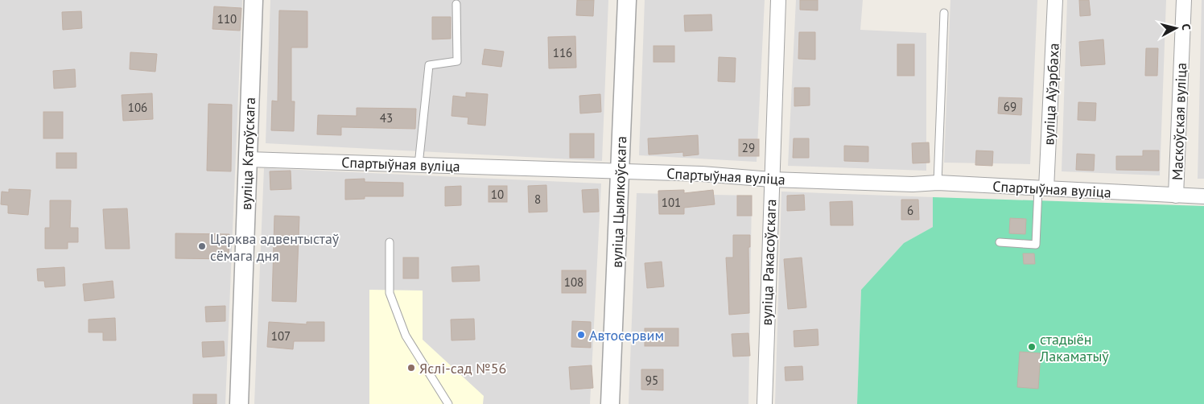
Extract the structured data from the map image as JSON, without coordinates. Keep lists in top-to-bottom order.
{
  "streets": {
    "street": [
      "вуліца Аўэрбаха",
      "Маскоўская вуліца",
      "вуліца Катоўскага",
      "Спартыўная вуліца",
      "вуліца Цыялкоўскага",
      "вуліца Ракасоўскага"
    ]
  },
  "crossings": [
    ["вуліца Аўэрбаха", "Спартыўная вуліца"],
    ["Маскоўская вуліца", "Спартыўная вуліца"],
    ["вуліца Катоўскага", "Спартыўная вуліца"],
    ["Спартыўная вуліца", "вуліца Цыялкоўскага"],
    ["Спартыўная вуліца", "вуліца Ракасоўскага"]
  ],
  "places": [
    "Царква адвентыстаў сёмага дня",
    "Автосервим",
    "стадыён Лакаматыў",
    "Яслі-сад №56"
  ],
  "house_numbers": [
    "110",
    "116",
    "69",
    "106",
    "43",
    "29",
    "10",
    "8",
    "101",
    "6",
    "108",
    "107",
    "95"
  ],
  "north": "right"
}
